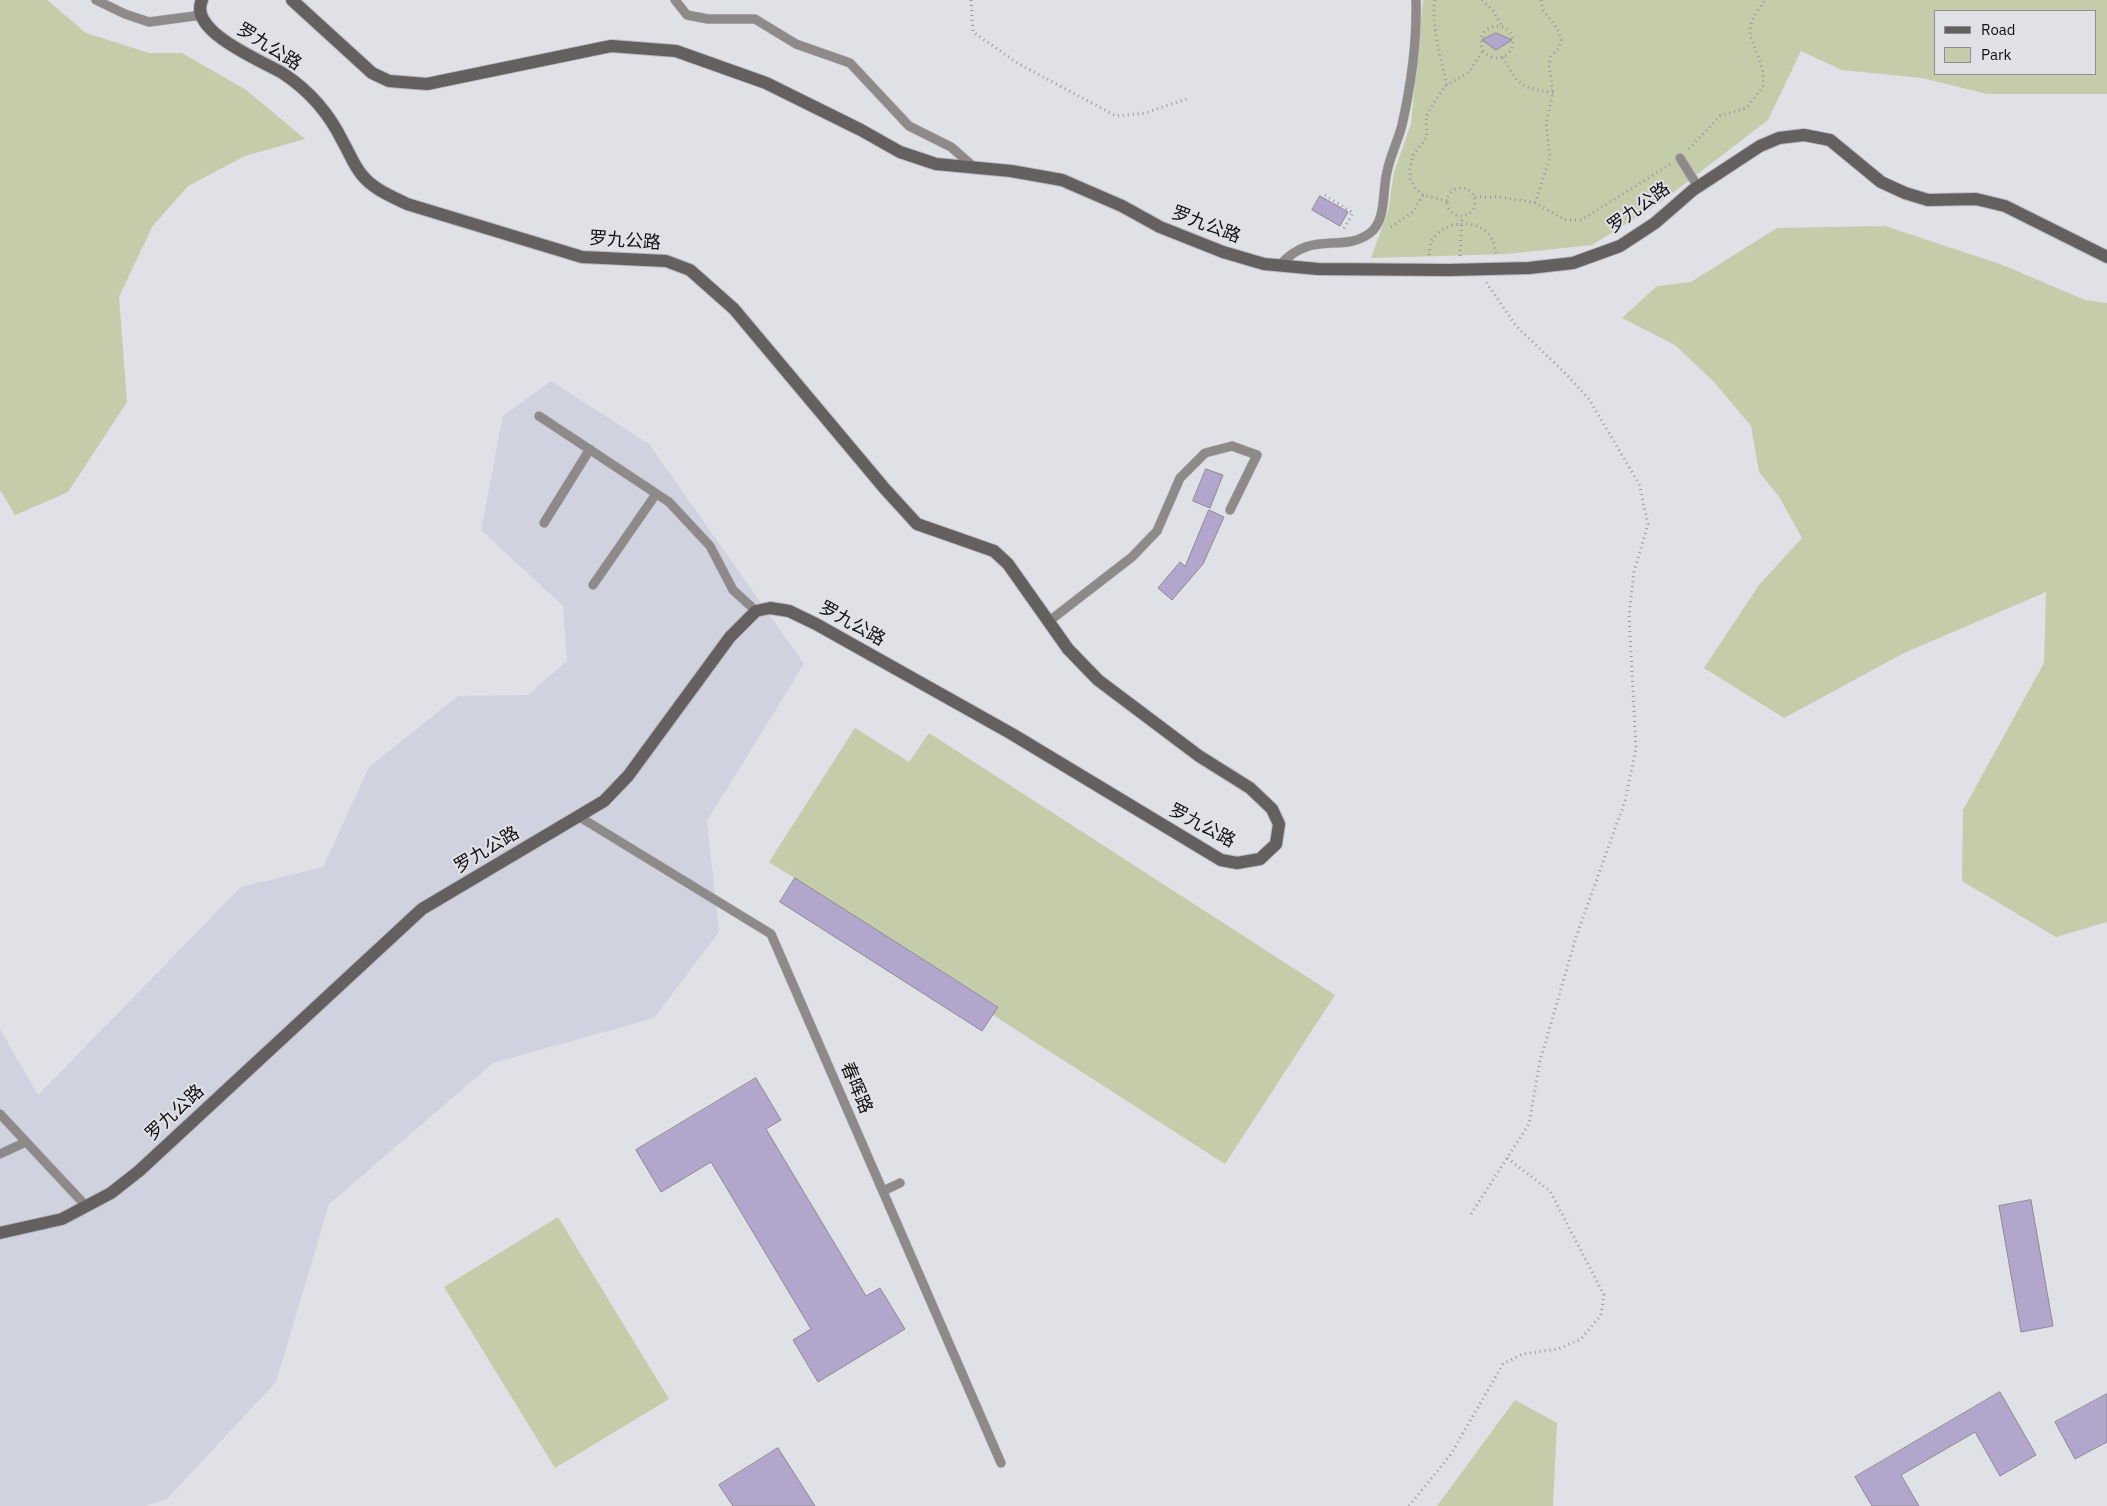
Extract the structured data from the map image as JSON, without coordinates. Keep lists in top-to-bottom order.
{
  "streets": {
    "street": ["罗九公路"],
    "lane": ["春晖路"]
  },
  "crossings": [
    ["罗九公路", "春晖路"]
  ],
  "legend": ["Road", "Park"]
}
